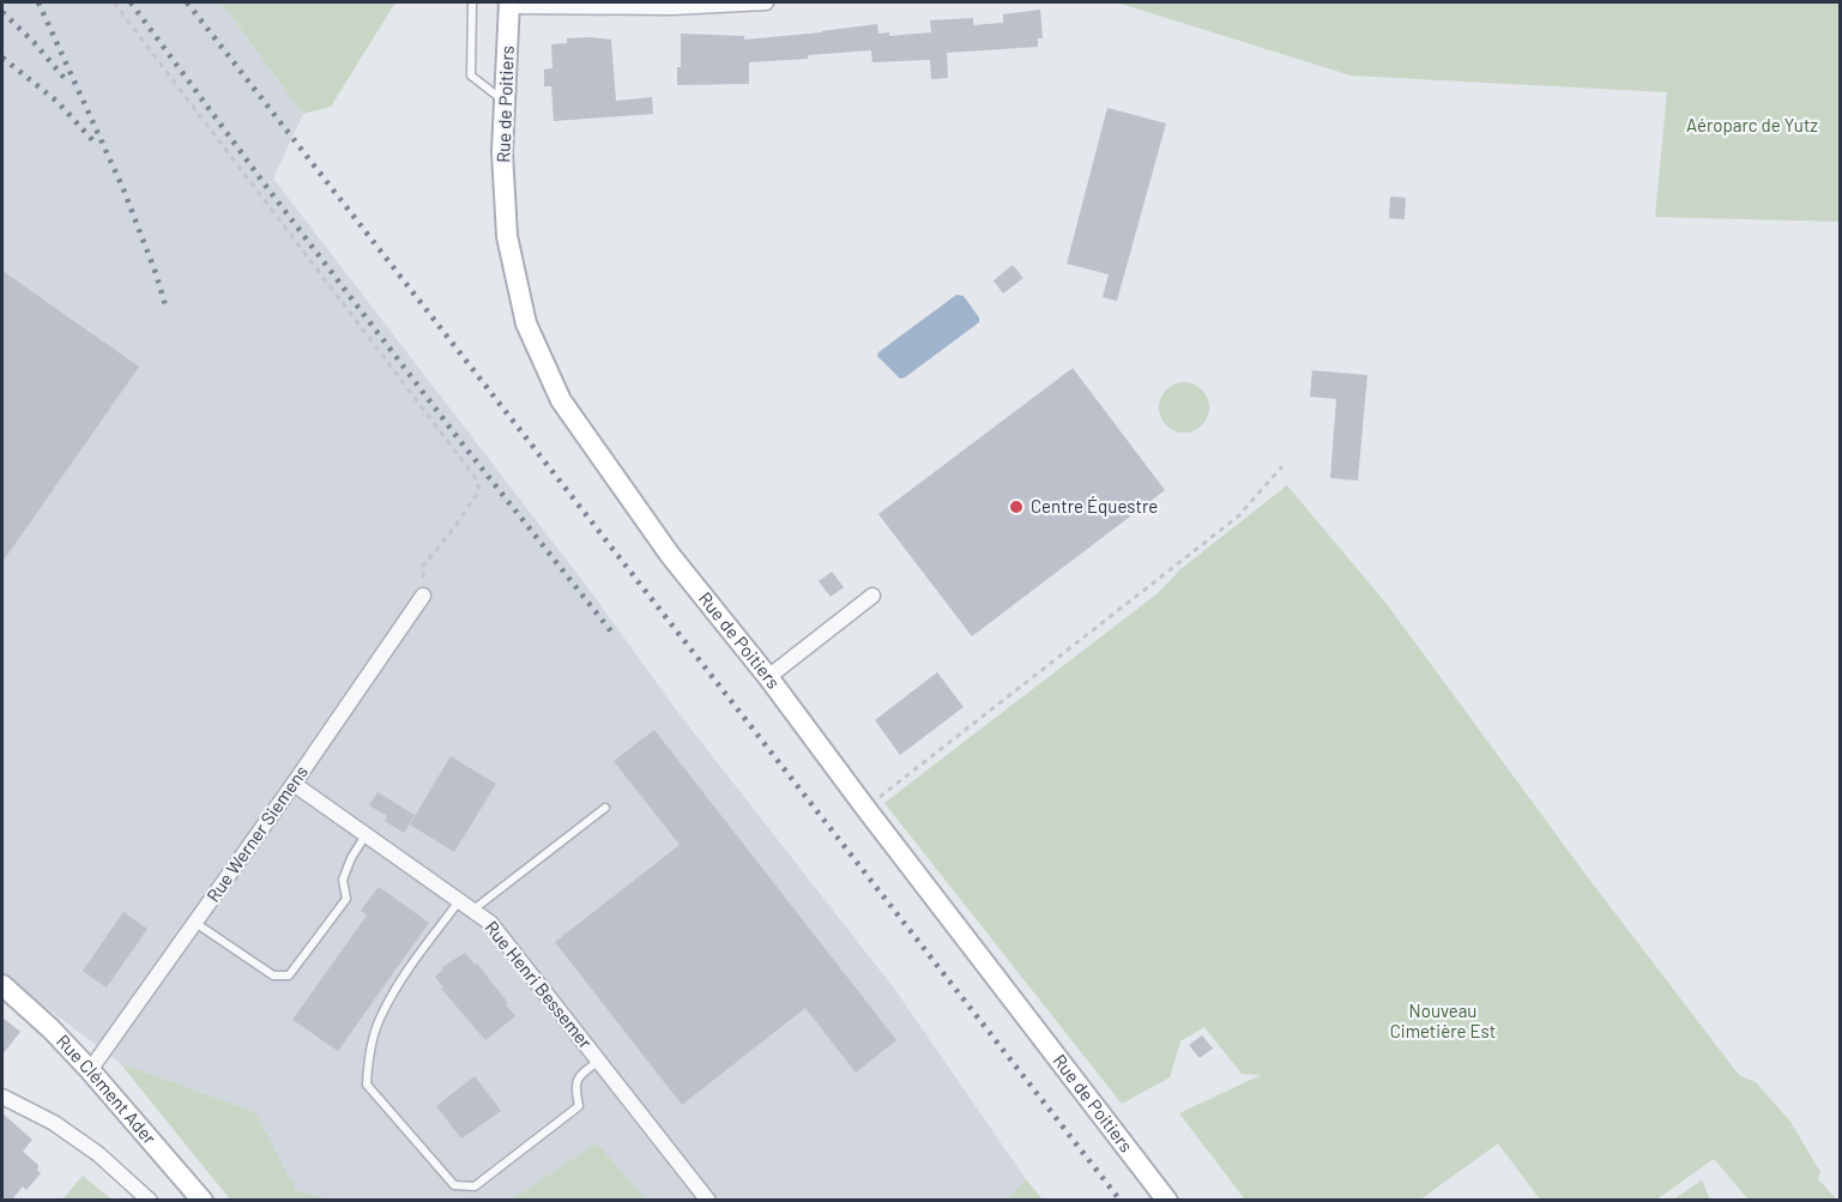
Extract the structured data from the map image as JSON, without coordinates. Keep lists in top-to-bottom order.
{
  "streets": {
    "street": [
      "Rue de Poitiers",
      "Rue Werner Siemens",
      "Rue Henri Bessemer",
      "Rue Clément Ader"
    ]
  },
  "crossings": [
    ["Rue Werner Siemens", "Rue Henri Bessemer"],
    ["Rue Werner Siemens", "Rue Clément Ader"]
  ],
  "parks": ["Aéroparc de Yutz", "Nouveau Cimetière Est"],
  "places": ["Centre Équestre"]
}
